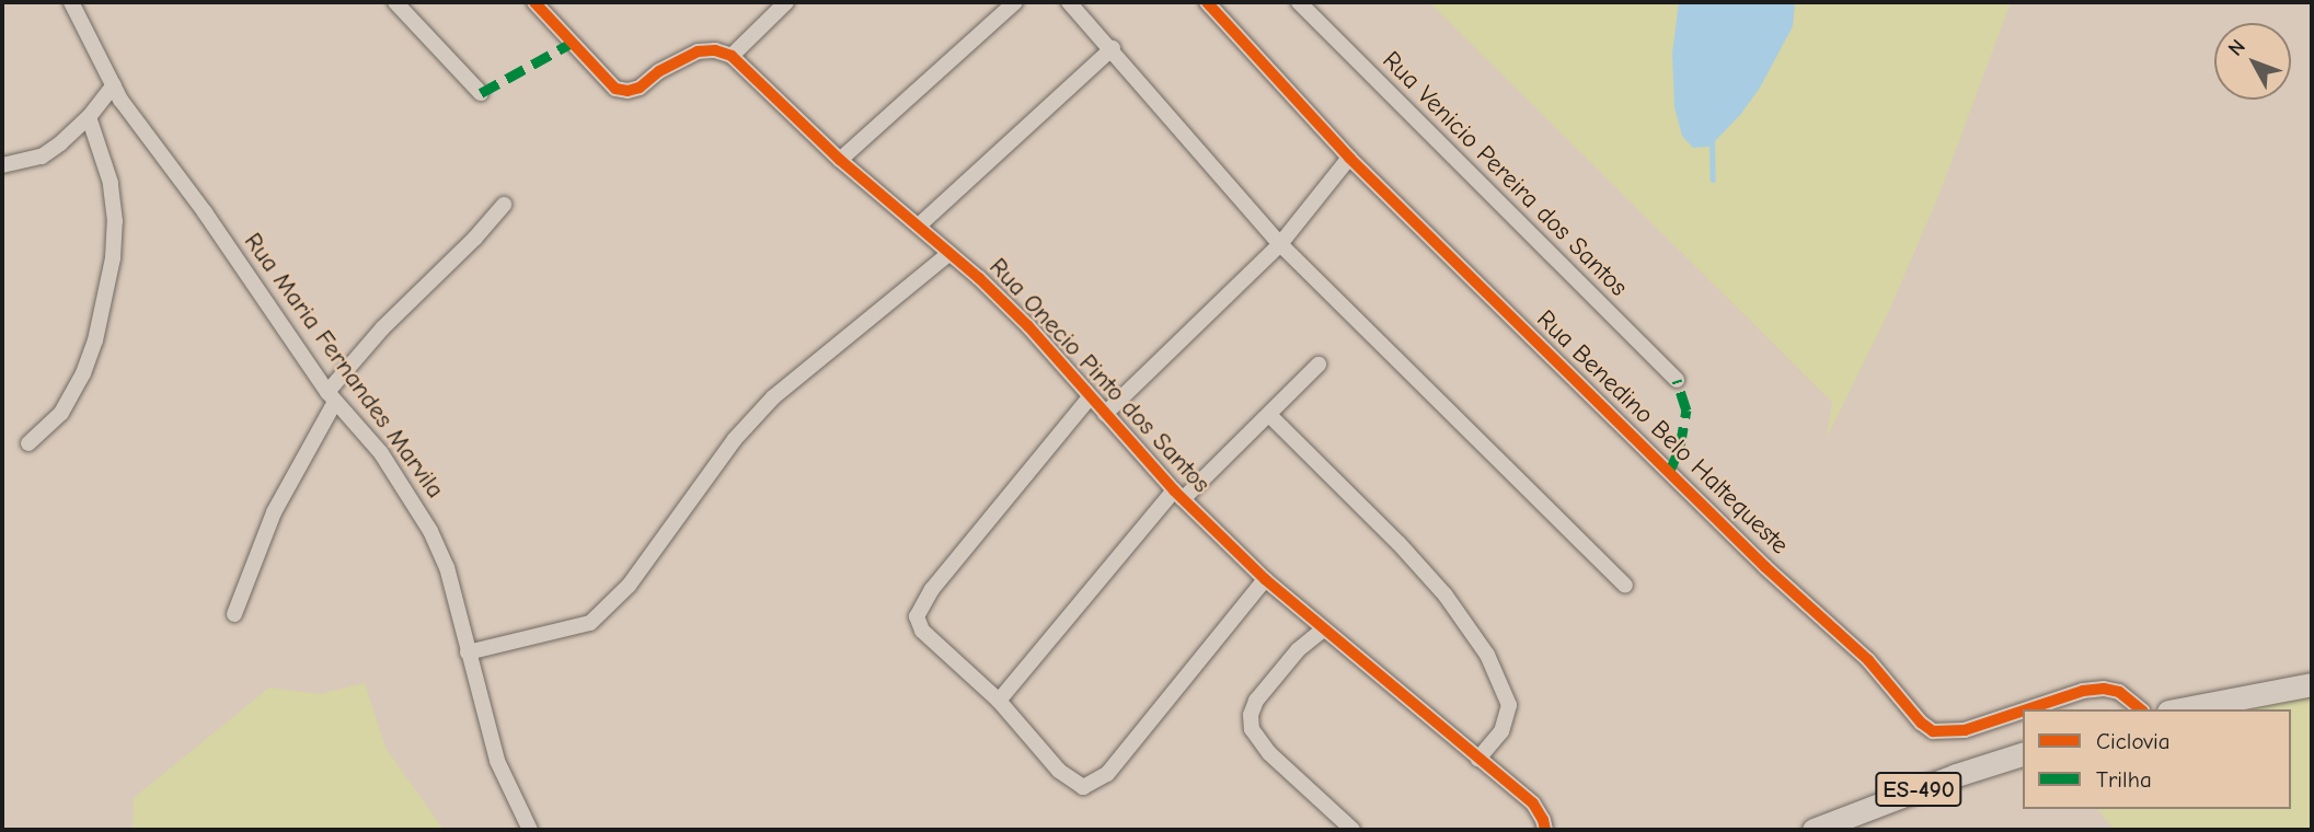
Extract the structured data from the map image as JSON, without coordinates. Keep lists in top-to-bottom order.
{
  "streets": {
    "main road": ["ES-490"],
    "street": [
      "Rua Venicio Pereira dos Santos",
      "Rua Maria Fernandes Marvila",
      "Rua Onecio Pinto dos Santos",
      "Rua Benedino Belo Haltequeste"
    ]
  },
  "legend": ["Ciclovia", "Trilha"],
  "north": "top left"
}
